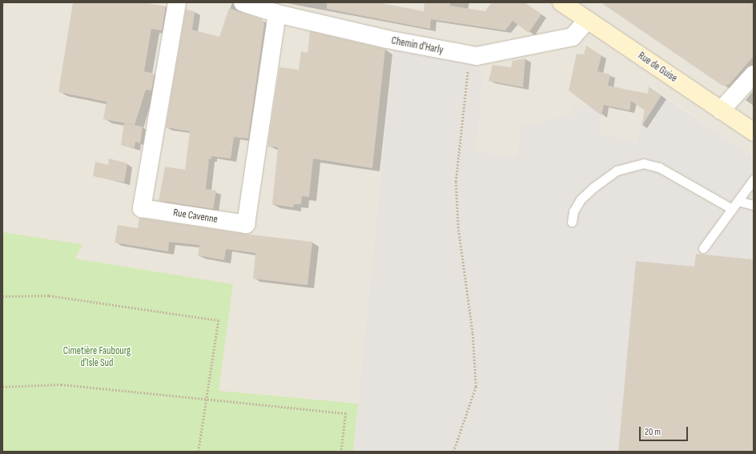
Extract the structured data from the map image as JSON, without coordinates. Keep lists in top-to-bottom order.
{
  "streets": {
    "main road": ["Rue de Guise"],
    "street": ["Chemin d'Harly", "Rue Cavenne"]
  },
  "crossings": [
    ["Chemin d'Harly", "Rue de Guise"],
    ["Chemin d'Harly", "Rue Cavenne"]
  ],
  "parks": ["Cimetière Faubourg d'Isle Sud"],
  "scale_bar": "20 m"
}
